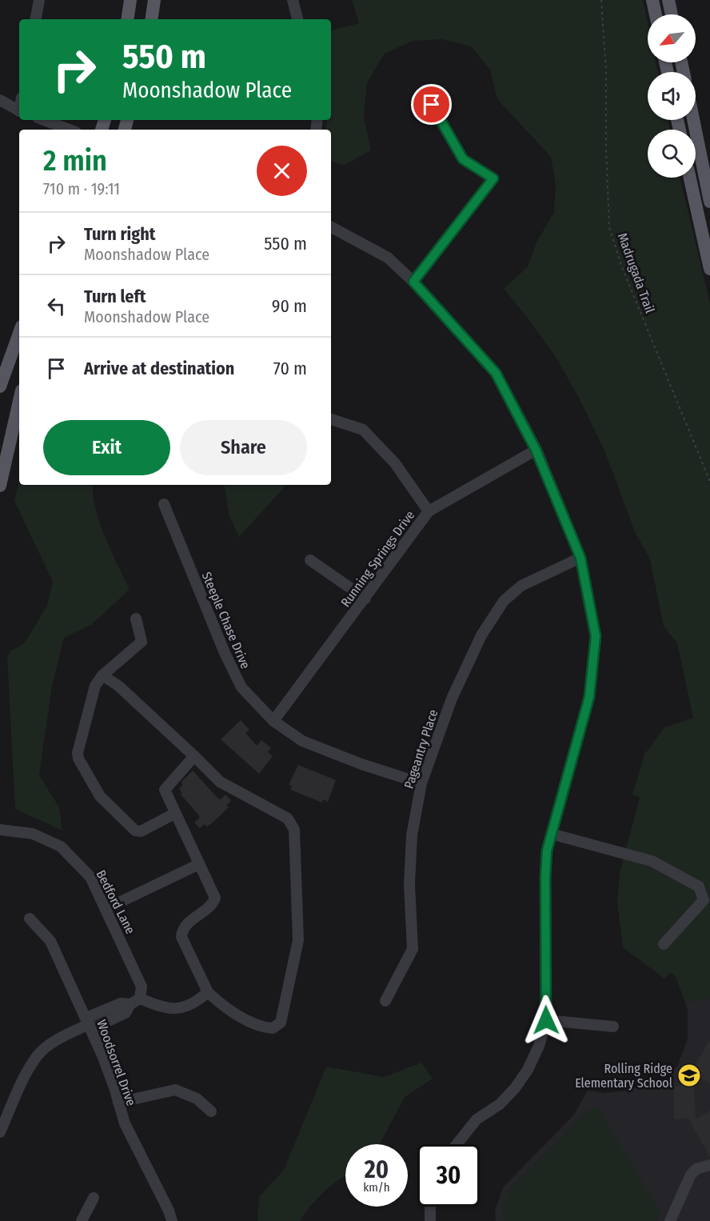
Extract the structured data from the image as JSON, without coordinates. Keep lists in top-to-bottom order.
{
  "streets": {
    "street": [
      "Running Springs Drive",
      "Steeple Chase Drive",
      "Pageantry Place",
      "Bedford Lane",
      "Woodsorrel Drive"
    ],
    "path": ["Madrugada Trail"]
  },
  "crossings": [
    ["Running Springs Drive", "Steeple Chase Drive"],
    ["Steeple Chase Drive", "Pageantry Place"]
  ],
  "places": {
    "school or university": ["Rolling Ridge Elementary School"]
  },
  "north": "bottom left",
  "page": {
    "turn": ["550 m", "Moonshadow Place"],
    "heading": ["2 min", "710 m · 19:11"],
    "list": [
      {
        "name": "Turn right",
        "note": "Moonshadow Place",
        "value": "550 m"
      },
      {
        "name": "Turn left",
        "note": "Moonshadow Place",
        "value": "90 m"
      },
      {
        "name": "Arrive at destination",
        "value": "70 m"
      }
    ],
    "buttons": ["Exit", "Share"],
    "speed": "20 km/h",
    "limit": "30"
  }
}
